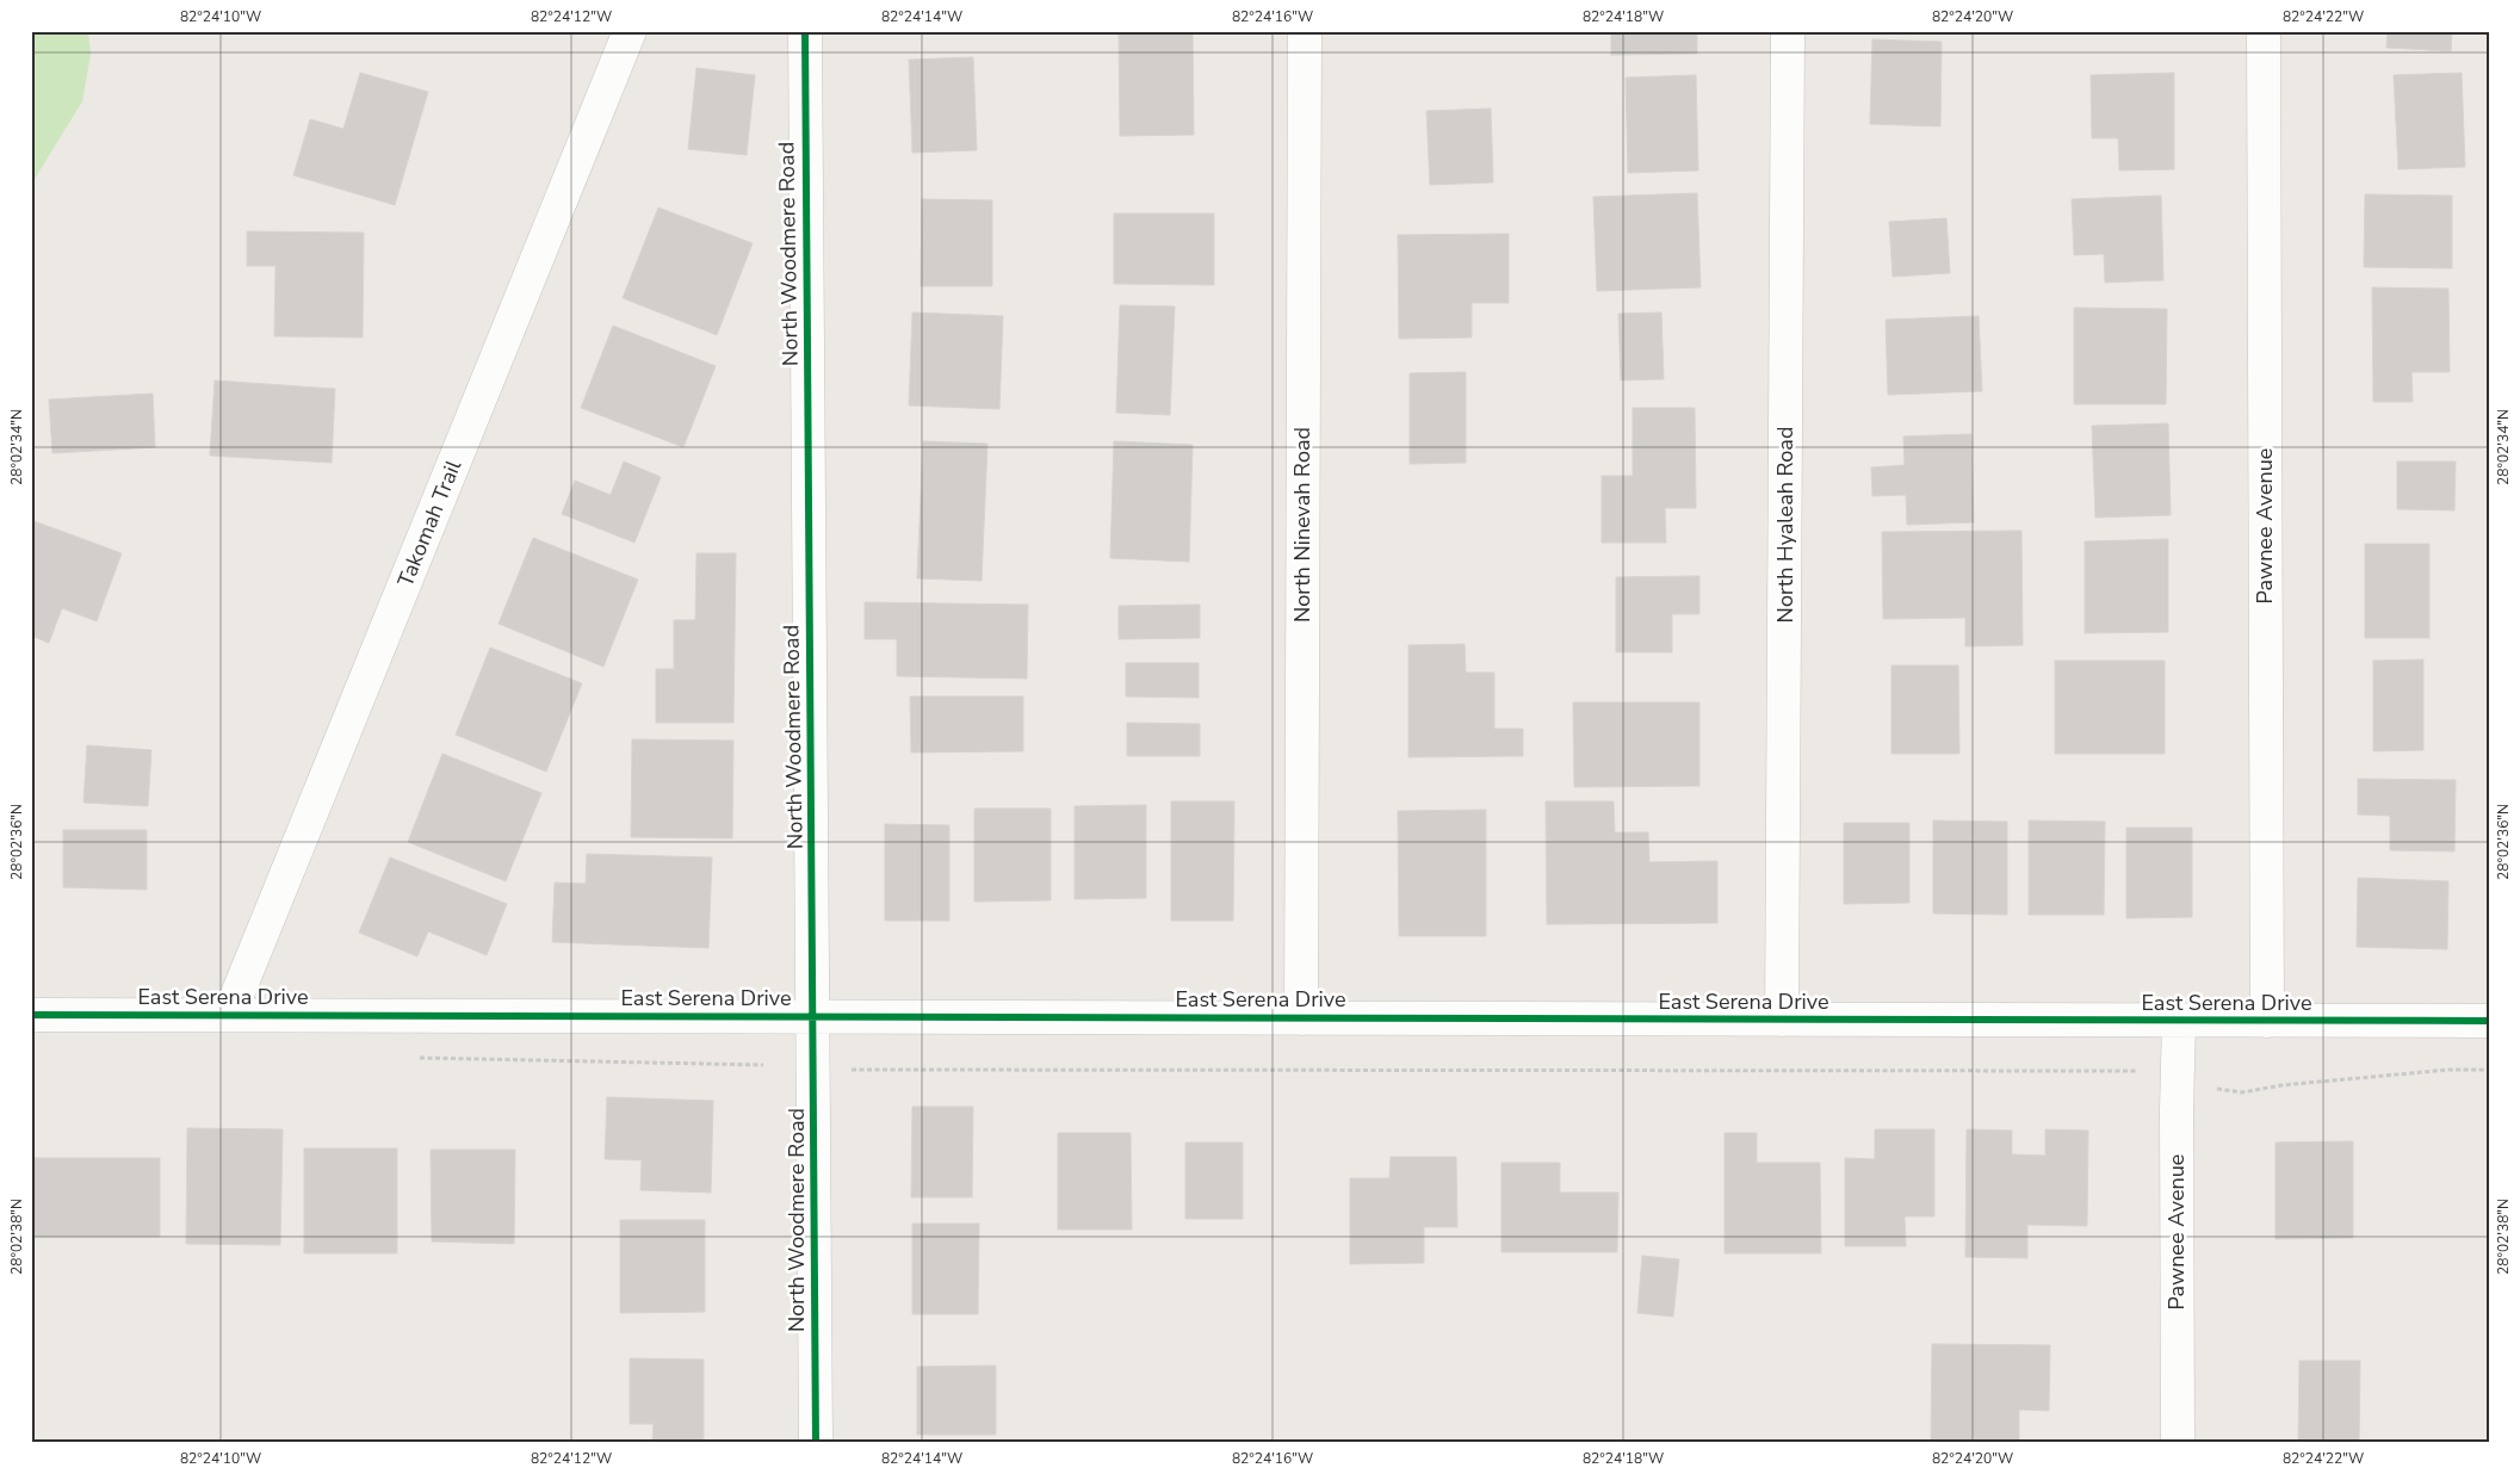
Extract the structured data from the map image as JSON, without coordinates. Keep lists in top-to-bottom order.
{
  "streets": {
    "street": [
      "North Woodmere Road",
      "Takomah Trail",
      "North Ninevah Road",
      "North Hyaleah Road",
      "Pawnee Avenue",
      "East Serena Drive"
    ]
  },
  "crossings": [
    ["North Woodmere Road", "East Serena Drive"],
    ["Takomah Trail", "East Serena Drive"],
    ["North Ninevah Road", "East Serena Drive"],
    ["North Hyaleah Road", "East Serena Drive"],
    ["Pawnee Avenue", "East Serena Drive"]
  ],
  "coordinates": [
    "82°24'10\"W",
    "82°24'12\"W",
    "82°24'14\"W",
    "82°24'16\"W",
    "82°24'18\"W",
    "82°24'20\"W",
    "82°24'22\"W",
    "28°02'34\"N",
    "28°02'36\"N",
    "28°02'38\"N"
  ]
}
